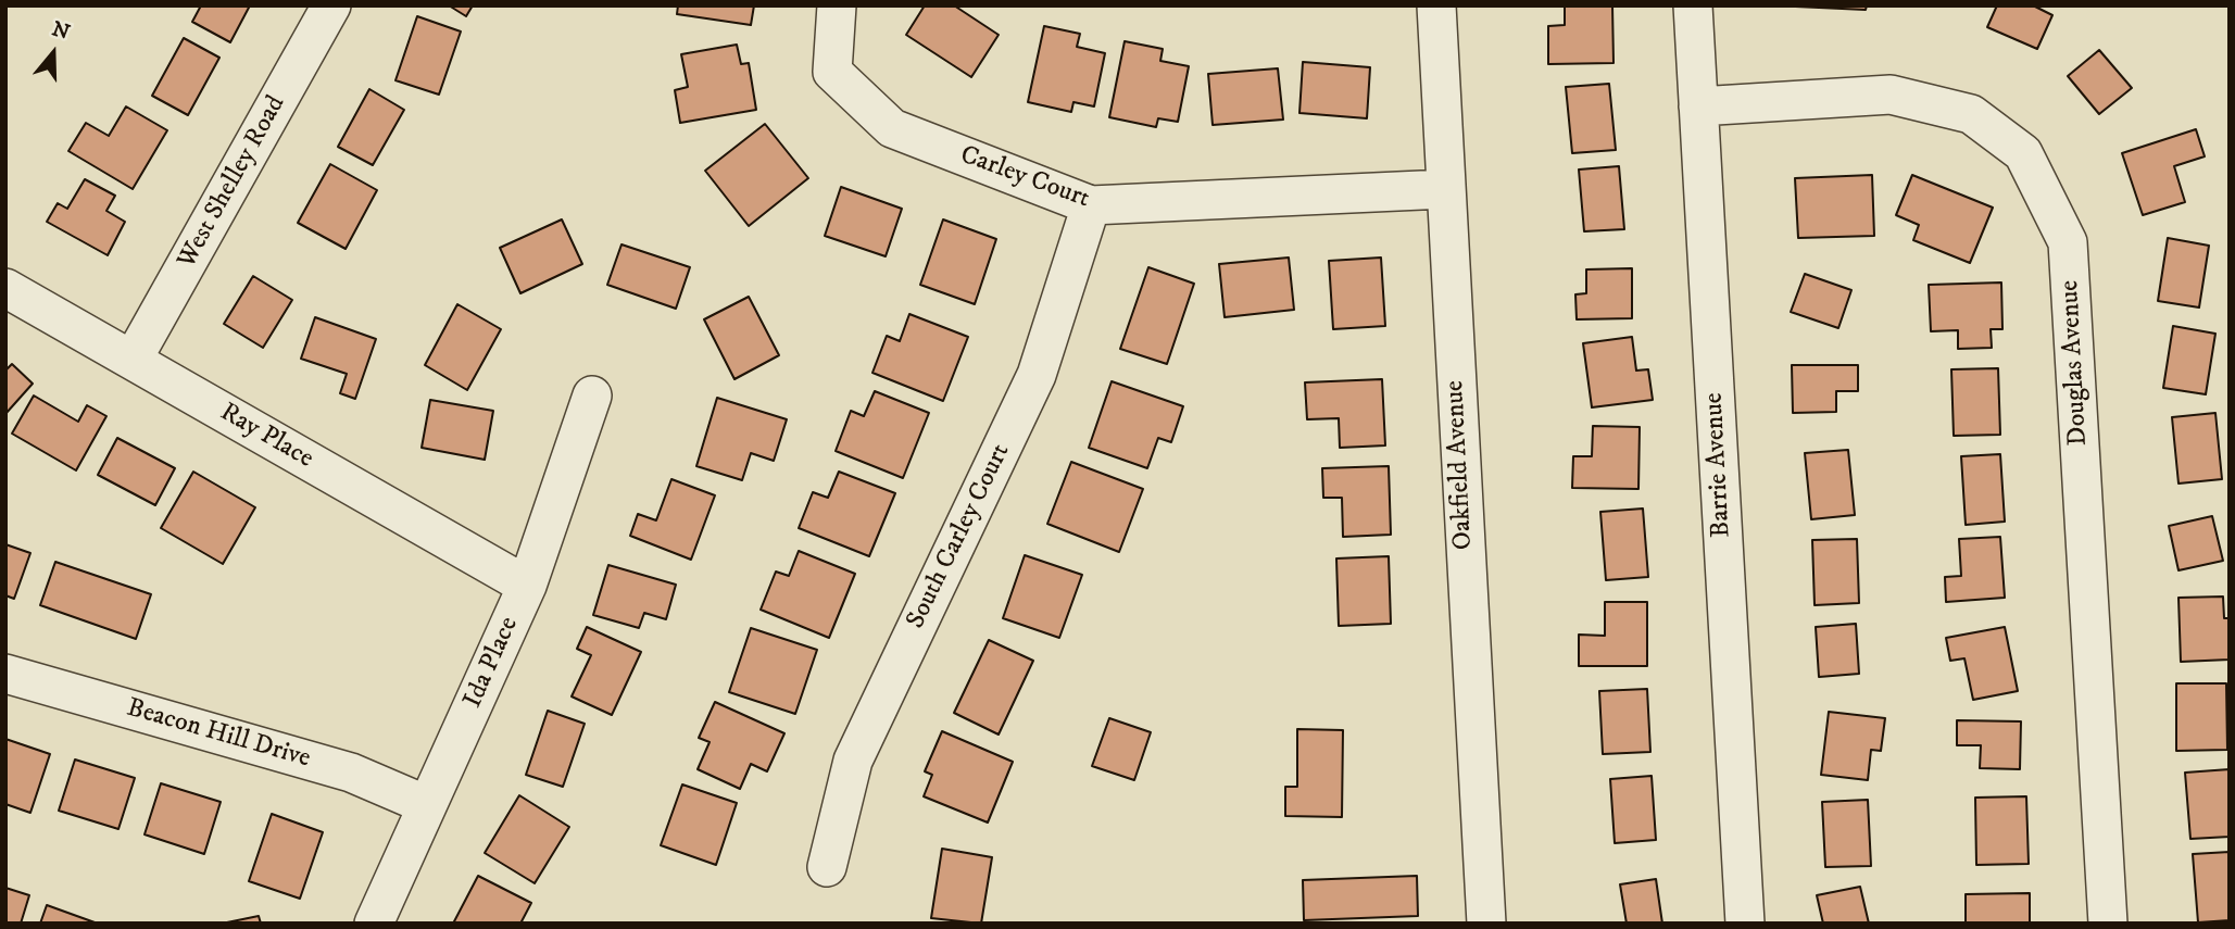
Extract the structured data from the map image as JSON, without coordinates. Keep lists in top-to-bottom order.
{
  "streets": {
    "street": [
      "Carley Court",
      "West Shelley Road",
      "Douglas Avenue",
      "Ray Place",
      "Oakfield Avenue",
      "Barrie Avenue",
      "South Carley Court",
      "Ida Place",
      "Beacon Hill Drive"
    ]
  },
  "crossings": [
    ["Carley Court", "Oakfield Avenue"],
    ["Carley Court", "South Carley Court"],
    ["West Shelley Road", "Ray Place"],
    ["Douglas Avenue", "Barrie Avenue"],
    ["Ray Place", "Ida Place"],
    ["Ida Place", "Beacon Hill Drive"]
  ],
  "north": "top"
}
